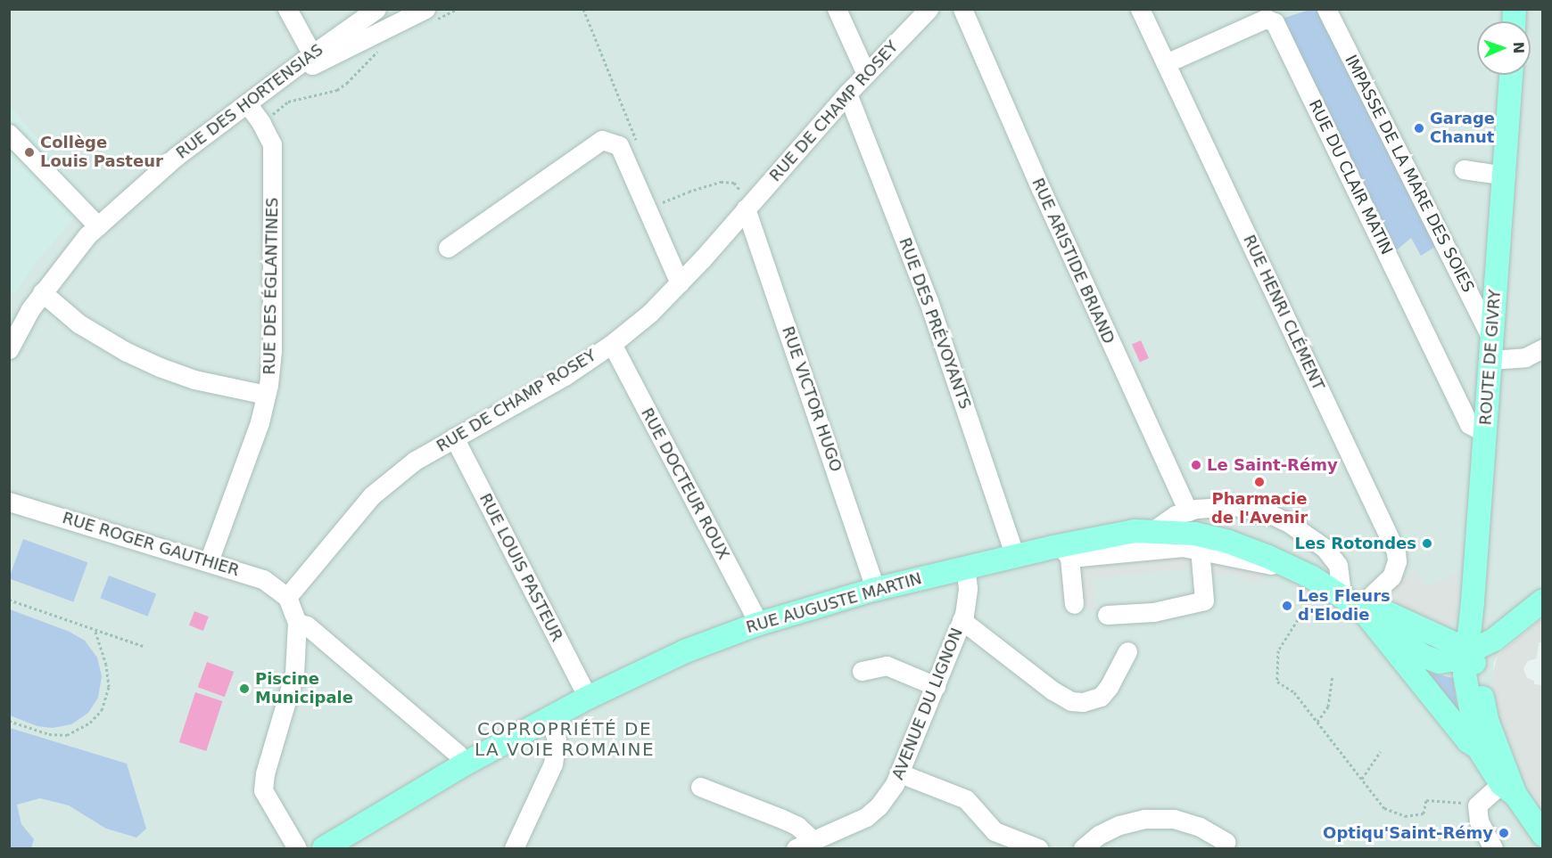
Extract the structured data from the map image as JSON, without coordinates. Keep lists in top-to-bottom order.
{
  "streets": {
    "main road": ["ROUTE DE GIVRY", "RUE AUGUSTE MARTIN"],
    "street": [
      "RUE DES HORTENSIAS",
      "RUE DE CHAMP ROSEY",
      "IMPASSE DE LA MARE DES SOIES",
      "RUE DU CLAIR MATIN",
      "RUE ARISTIDE BRIAND",
      "RUE DES ÉGLANTINES",
      "RUE HENRI CLÉMENT",
      "RUE DES PRÉVOYANTS",
      "RUE VICTOR HUGO",
      "RUE DOCTEUR ROUX",
      "RUE ROGER GAUTHIER",
      "RUE LOUIS PASTEUR",
      "AVENUE DU LIGNON"
    ]
  },
  "crossings": [
    ["RUE DES HORTENSIAS", "RUE DES ÉGLANTINES"],
    ["RUE DE CHAMP ROSEY", "RUE DES PRÉVOYANTS"],
    ["RUE DE CHAMP ROSEY", "RUE VICTOR HUGO"],
    ["RUE DE CHAMP ROSEY", "RUE DOCTEUR ROUX"],
    ["RUE DE CHAMP ROSEY", "RUE ROGER GAUTHIER"],
    ["RUE DE CHAMP ROSEY", "RUE LOUIS PASTEUR"],
    ["IMPASSE DE LA MARE DES SOIES", "ROUTE DE GIVRY"],
    ["RUE DU CLAIR MATIN", "RUE HENRI CLÉMENT"],
    ["RUE DU CLAIR MATIN", "ROUTE DE GIVRY"],
    ["RUE ARISTIDE BRIAND", "RUE AUGUSTE MARTIN"],
    ["RUE DES ÉGLANTINES", "RUE ROGER GAUTHIER"],
    ["RUE HENRI CLÉMENT", "RUE AUGUSTE MARTIN"],
    ["RUE DES PRÉVOYANTS", "RUE AUGUSTE MARTIN"],
    ["RUE VICTOR HUGO", "RUE AUGUSTE MARTIN"],
    ["RUE DOCTEUR ROUX", "RUE AUGUSTE MARTIN"],
    ["RUE LOUIS PASTEUR", "RUE AUGUSTE MARTIN"],
    ["RUE AUGUSTE MARTIN", "AVENUE DU LIGNON"]
  ],
  "districts": ["COPROPRIÉTÉ DE LA VOIE ROMAINE"],
  "places": [
    "Garage Chanut",
    "Collège Louis Pasteur",
    "Le Saint-Rémy",
    "Pharmacie de l'Avenir",
    "Les Rotondes",
    "Les Fleurs d'Elodie",
    "Piscine Municipale",
    "Optiqu'Saint-Rémy"
  ],
  "north": "right"
}
